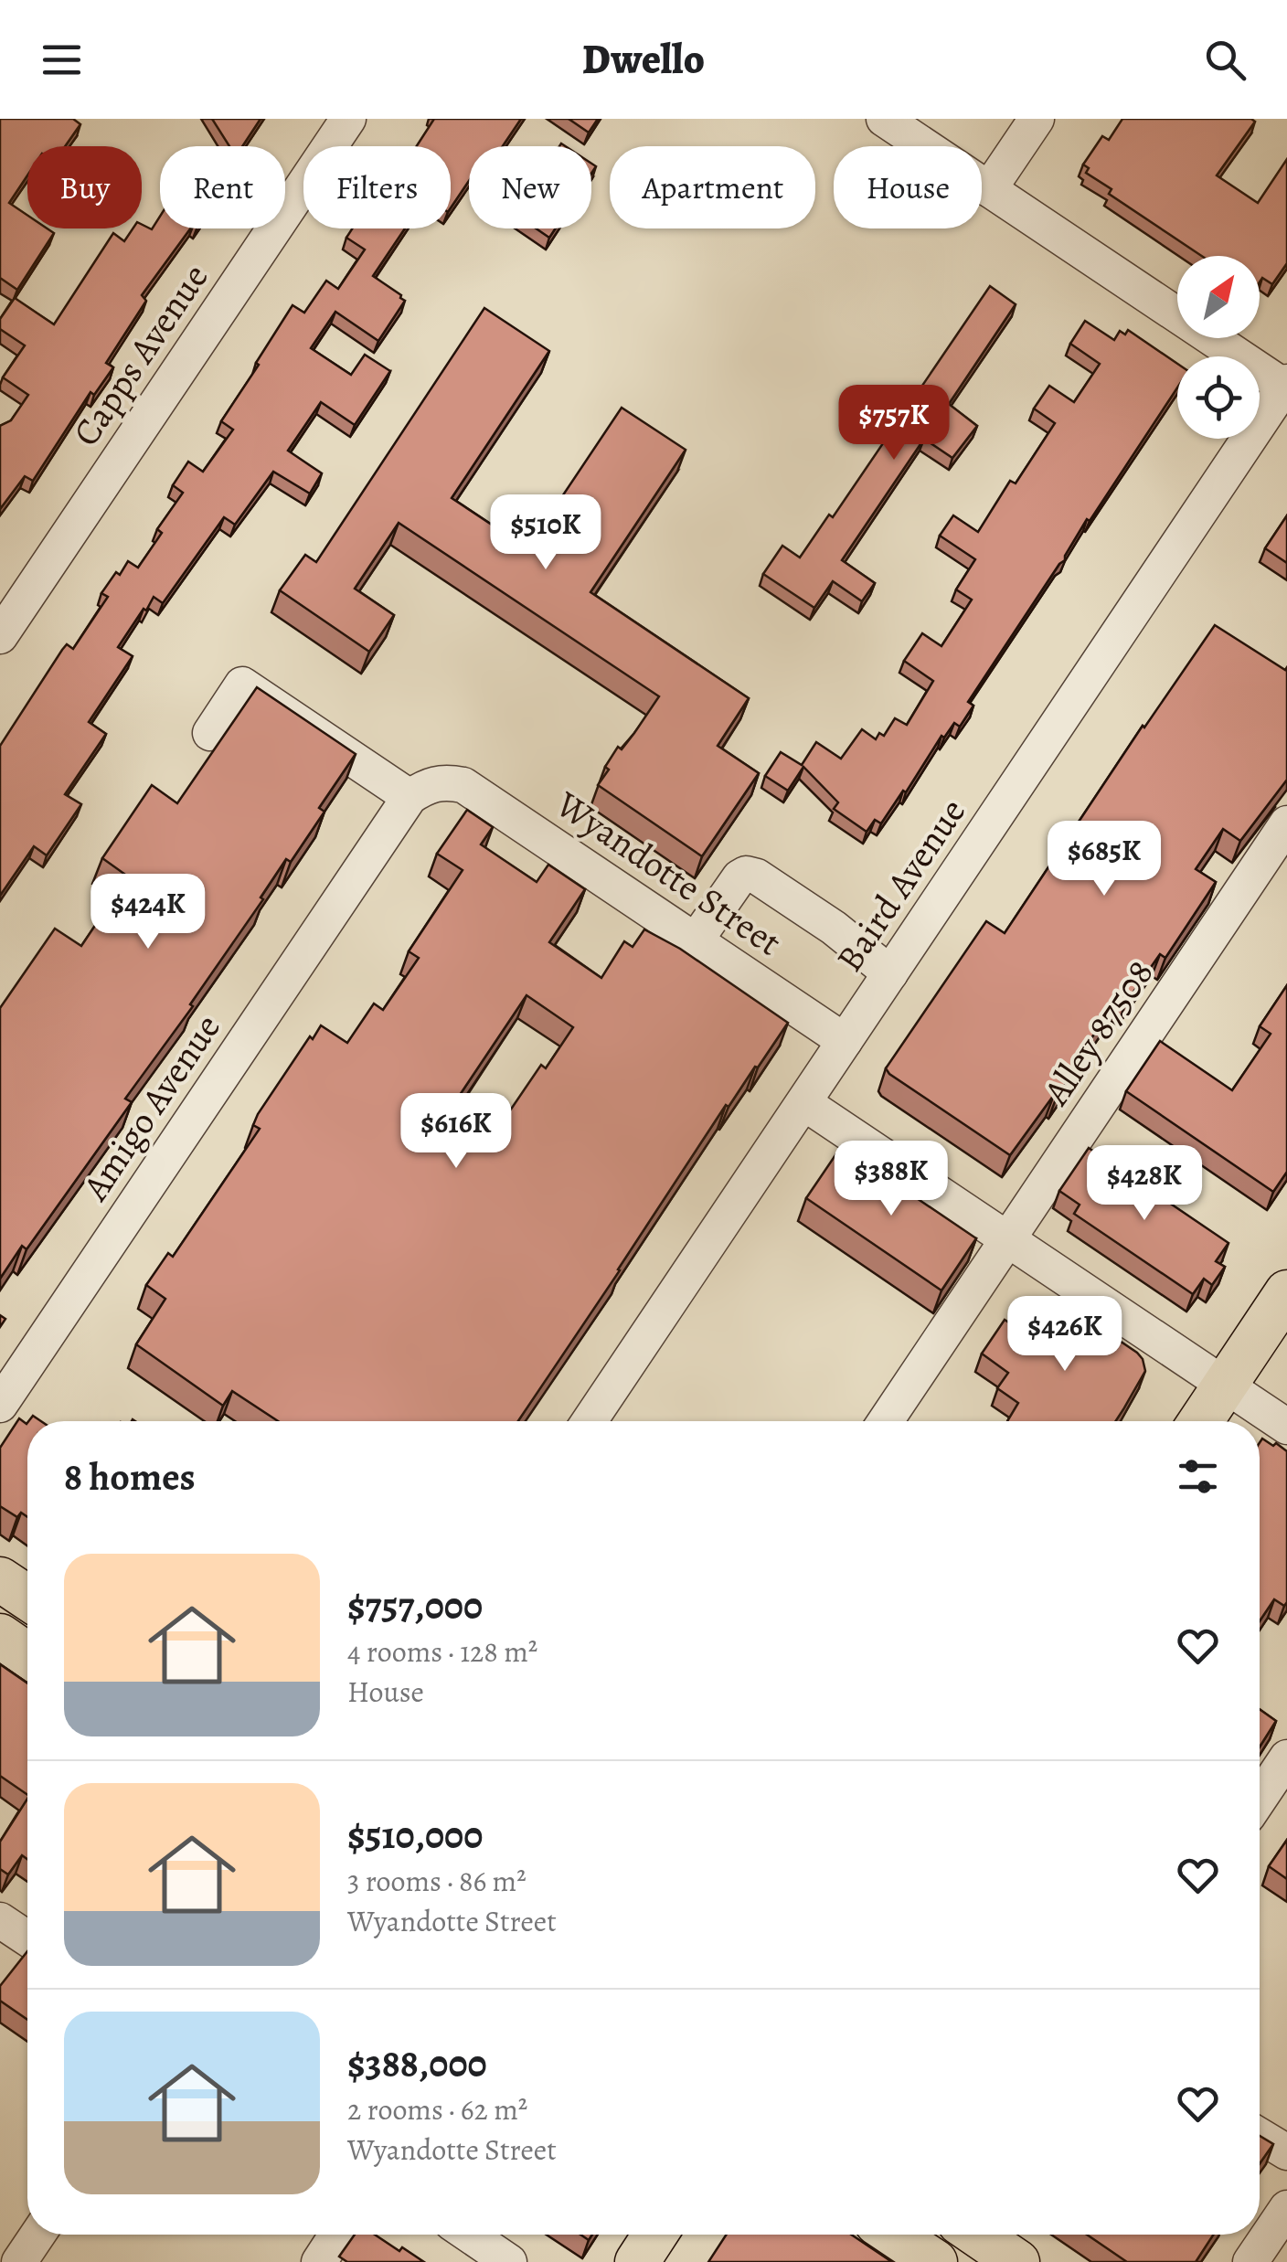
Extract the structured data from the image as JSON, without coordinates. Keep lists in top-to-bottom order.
{
  "streets": {
    "street": [
      "Capps Avenue",
      "Wyandotte Street",
      "Baird Avenue",
      "Alley 87508",
      "Amigo Avenue"
    ]
  },
  "crossings": [
    ["Wyandotte Street", "Baird Avenue"],
    ["Wyandotte Street", "Amigo Avenue"]
  ],
  "north": "top right",
  "page": {
    "header": "Dwello",
    "chip": [
      "Buy",
      "Rent",
      "Filters",
      "New",
      "Apartment",
      "House"
    ],
    "price": [
      "$757K",
      "$510K",
      "$685K",
      "$424K",
      "$616K",
      "$388K",
      "$428K",
      "$426K"
    ],
    "heading": "8 homes",
    "list": [
      {
        "name": "$757,000",
        "note": "4 rooms · 128 m² · House"
      },
      {
        "name": "$510,000",
        "note": "3 rooms · 86 m² · Wyandotte Street"
      },
      {
        "name": "$388,000",
        "note": "2 rooms · 62 m² · Wyandotte Street"
      }
    ]
  }
}
